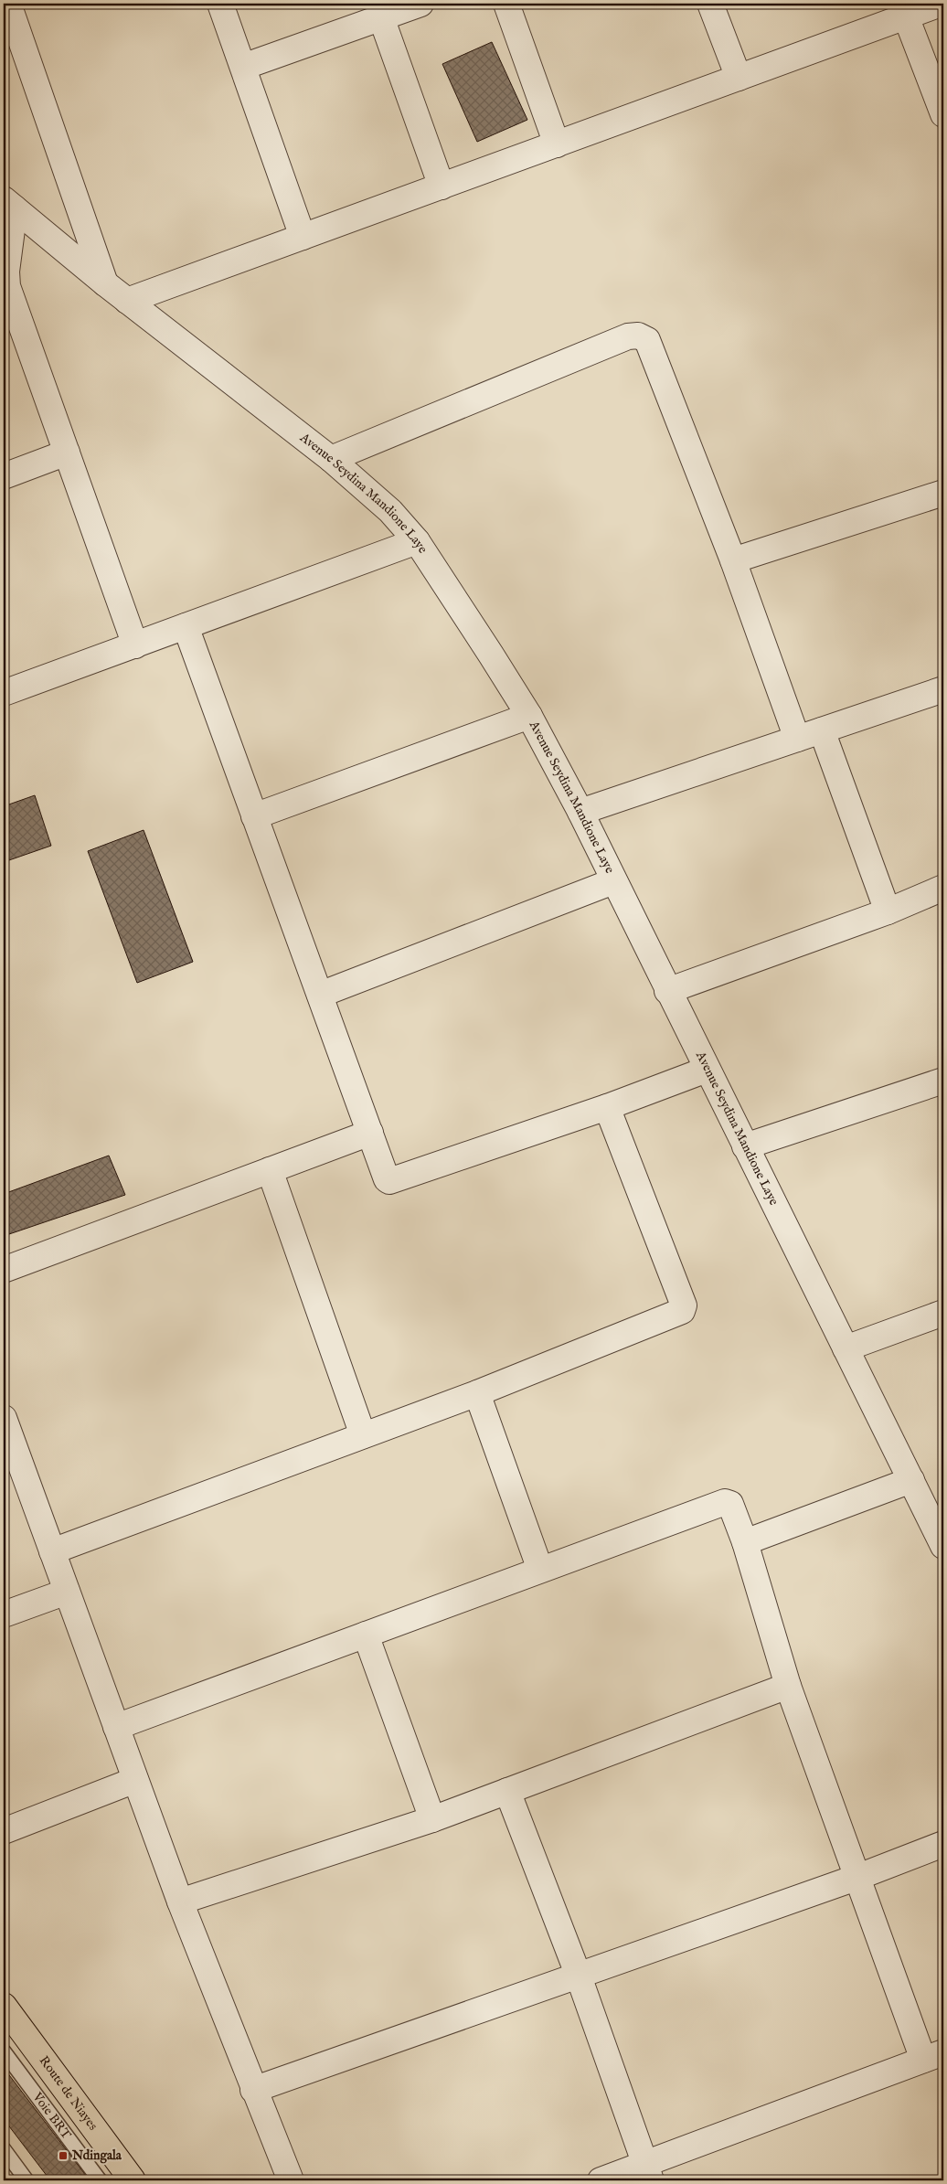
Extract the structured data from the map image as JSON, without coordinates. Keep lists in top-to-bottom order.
{
  "streets": {
    "main road": ["Route de Niayes"],
    "street": ["Avenue Seydina Mandione Laye"],
    "lane": ["Voie BRT"]
  },
  "places": {
    "transit": ["Ndingala"]
  }
}
